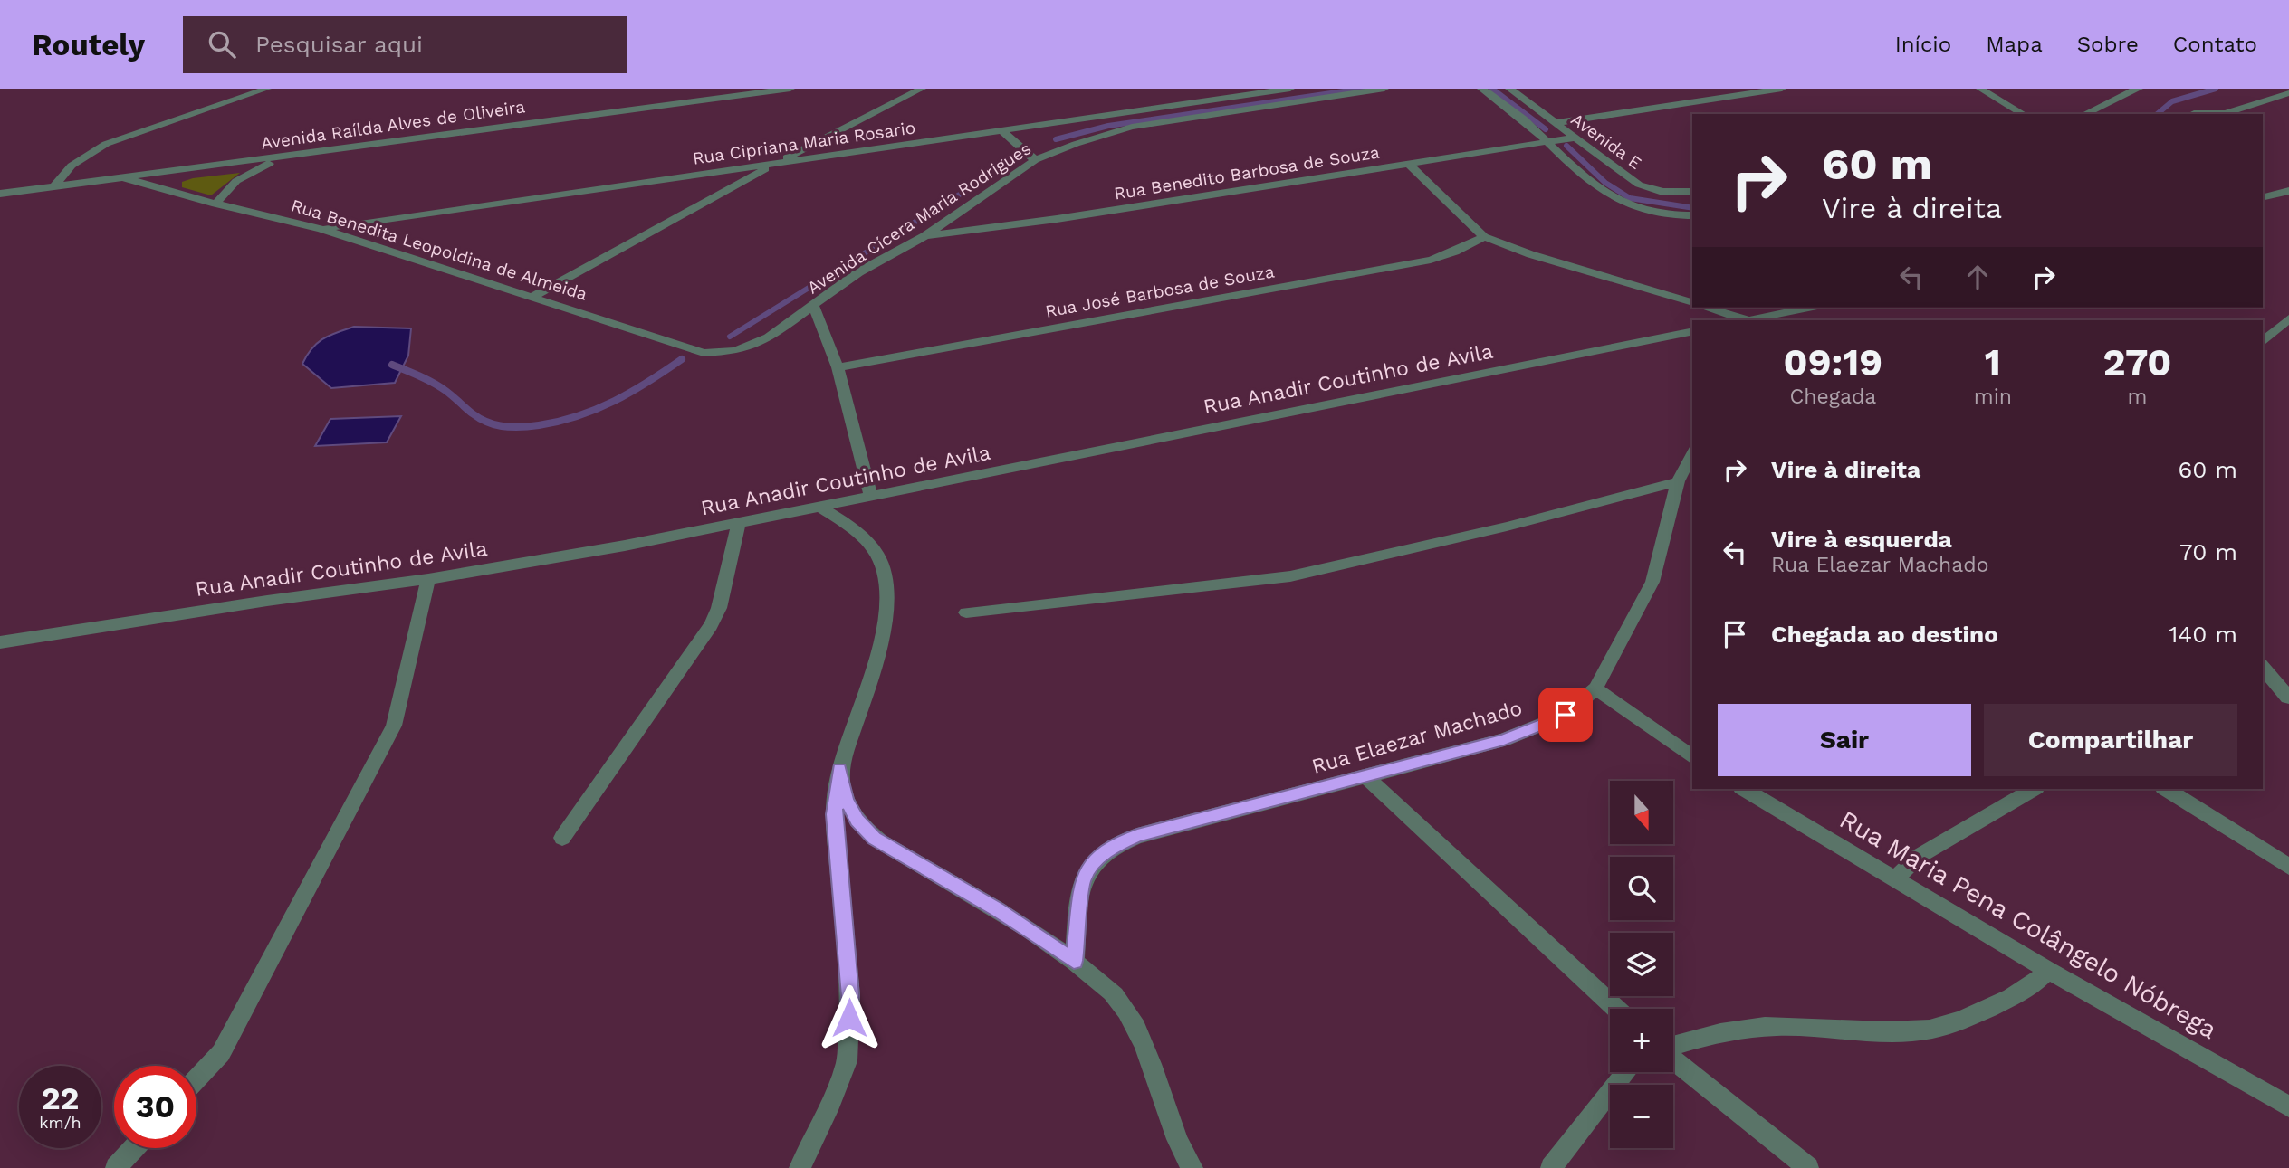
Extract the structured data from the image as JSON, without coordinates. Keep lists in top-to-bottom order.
{
  "streets": {
    "street": [
      "Avenida Raílda Alves de Oliveira",
      "Avenida E",
      "Rua Cipriana Maria Rosario",
      "Rua Benedito Barbosa de Souza",
      "Avenida Cícera Maria Rodrigues",
      "Rua Benedita Leopoldina de Almeida",
      "Rua José Barbosa de Souza",
      "Rua Anadir Coutinho de Avila",
      "Rua Elaezar Machado",
      "Rua Maria Pena Colângelo Nóbrega"
    ]
  },
  "crossings": [
    ["Avenida Raílda Alves de Oliveira", "Rua Benedita Leopoldina de Almeida"],
    ["Avenida E", "Rua Benedito Barbosa de Souza"],
    ["Rua Cipriana Maria Rosario", "Rua Benedita Leopoldina de Almeida"],
    ["Rua Benedito Barbosa de Souza", "Avenida Cícera Maria Rodrigues"],
    ["Avenida Cícera Maria Rodrigues", "Rua Benedita Leopoldina de Almeida"]
  ],
  "north": "bottom",
  "page": {
    "header": "Routely",
    "search": "Pesquisar aqui",
    "nav": [
      "Início",
      "Mapa",
      "Sobre",
      "Contato"
    ],
    "turn": ["60 m", "Vire à direita"],
    "eta": [
      "09:19",
      "Chegada",
      "1",
      "min",
      "270",
      "m"
    ],
    "list": [
      {
        "name": "Vire à direita",
        "value": "60 m"
      },
      {
        "name": "Vire à esquerda",
        "note": "Rua Elaezar Machado",
        "value": "70 m"
      },
      {
        "name": "Chegada ao destino",
        "value": "140 m"
      }
    ],
    "buttons": ["Sair", "Compartilhar"],
    "map_buttons": ["+", "−"],
    "speed": "22 km/h",
    "limit": "30"
  }
}
